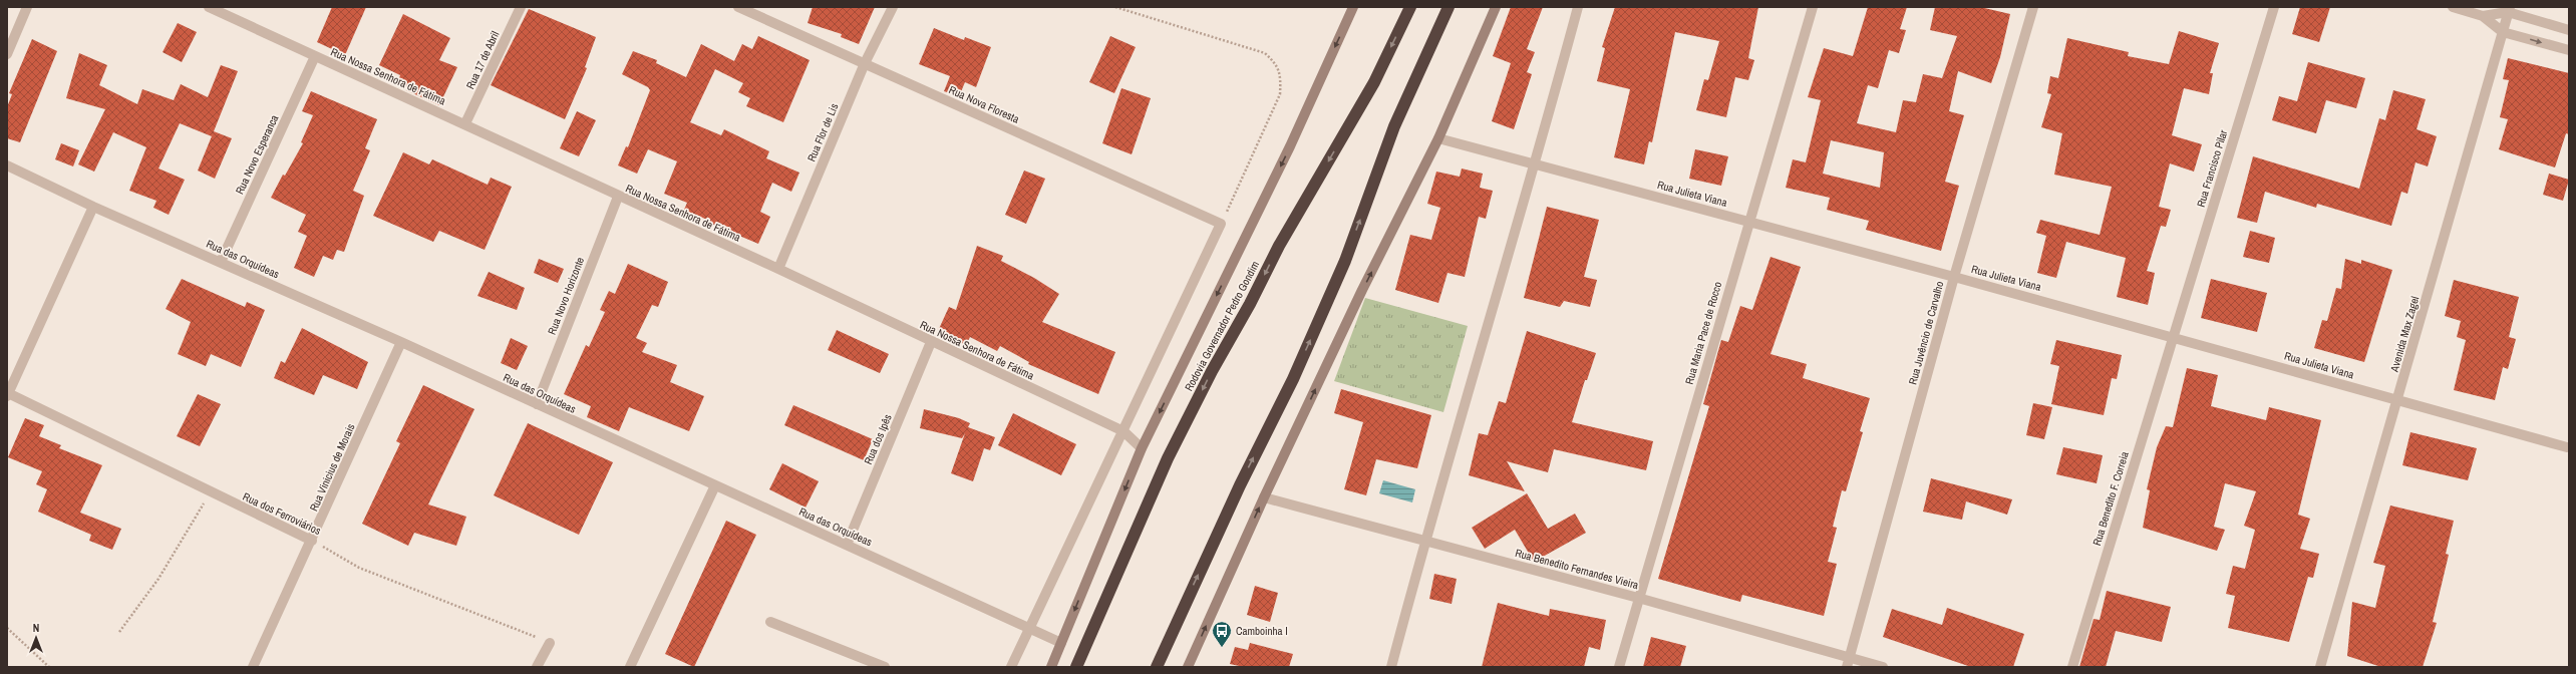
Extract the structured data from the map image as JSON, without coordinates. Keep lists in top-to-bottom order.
{
  "streets": {
    "highway": ["Rodovia Governador Pedro Gondim"],
    "street": [
      "Rua 17 de Abril",
      "Rua Nossa Senhora de Fátima",
      "Rua Nova Floresta",
      "Rua Flor de Lis",
      "Rua Novo Esperanca",
      "Rua Francisco Pilar",
      "Rua Julieta Viana",
      "Rua das Orquídeas",
      "Rua Novo Horizonte",
      "Rua Maria Pace de Rocco",
      "Rua Juvêncio de Carvalho",
      "Avenida Max Zagel",
      "Rua dos Ipês",
      "Rua Vinicius de Morais",
      "Rua Benedito F. Correia",
      "Rua dos Ferroviários",
      "Rua Benedito Fernandes Vieira"
    ]
  },
  "crossings": [
    ["Rua 17 de Abril", "Rua Nossa Senhora de Fátima"],
    ["Rua Nossa Senhora de Fátima", "Rua Flor de Lis"],
    ["Rua Nossa Senhora de Fátima", "Rua Novo Esperanca"],
    ["Rua Nossa Senhora de Fátima", "Rua Novo Horizonte"],
    ["Rua Nossa Senhora de Fátima", "Rua dos Ipês"],
    ["Rua Nova Floresta", "Rua Flor de Lis"],
    ["Rua Novo Esperanca", "Rua das Orquídeas"],
    ["Rua Francisco Pilar", "Rua Julieta Viana"],
    ["Rua Francisco Pilar", "Rua Benedito F. Correia"],
    ["Rua Julieta Viana", "Rua Maria Pace de Rocco"],
    ["Rua Julieta Viana", "Rua Juvêncio de Carvalho"],
    ["Rua Julieta Viana", "Avenida Max Zagel"],
    ["Rua Julieta Viana", "Rua Benedito F. Correia"],
    ["Rua das Orquídeas", "Rua Novo Horizonte"],
    ["Rua das Orquídeas", "Rua dos Ipês"],
    ["Rua das Orquídeas", "Rua Vinicius de Morais"],
    ["Rua Maria Pace de Rocco", "Rua Benedito Fernandes Vieira"],
    ["Rua Juvêncio de Carvalho", "Rua Benedito Fernandes Vieira"],
    ["Rua Vinicius de Morais", "Rua dos Ferroviários"]
  ],
  "places": {
    "bus stop": ["Camboinha I"]
  },
  "north": "top"
}
